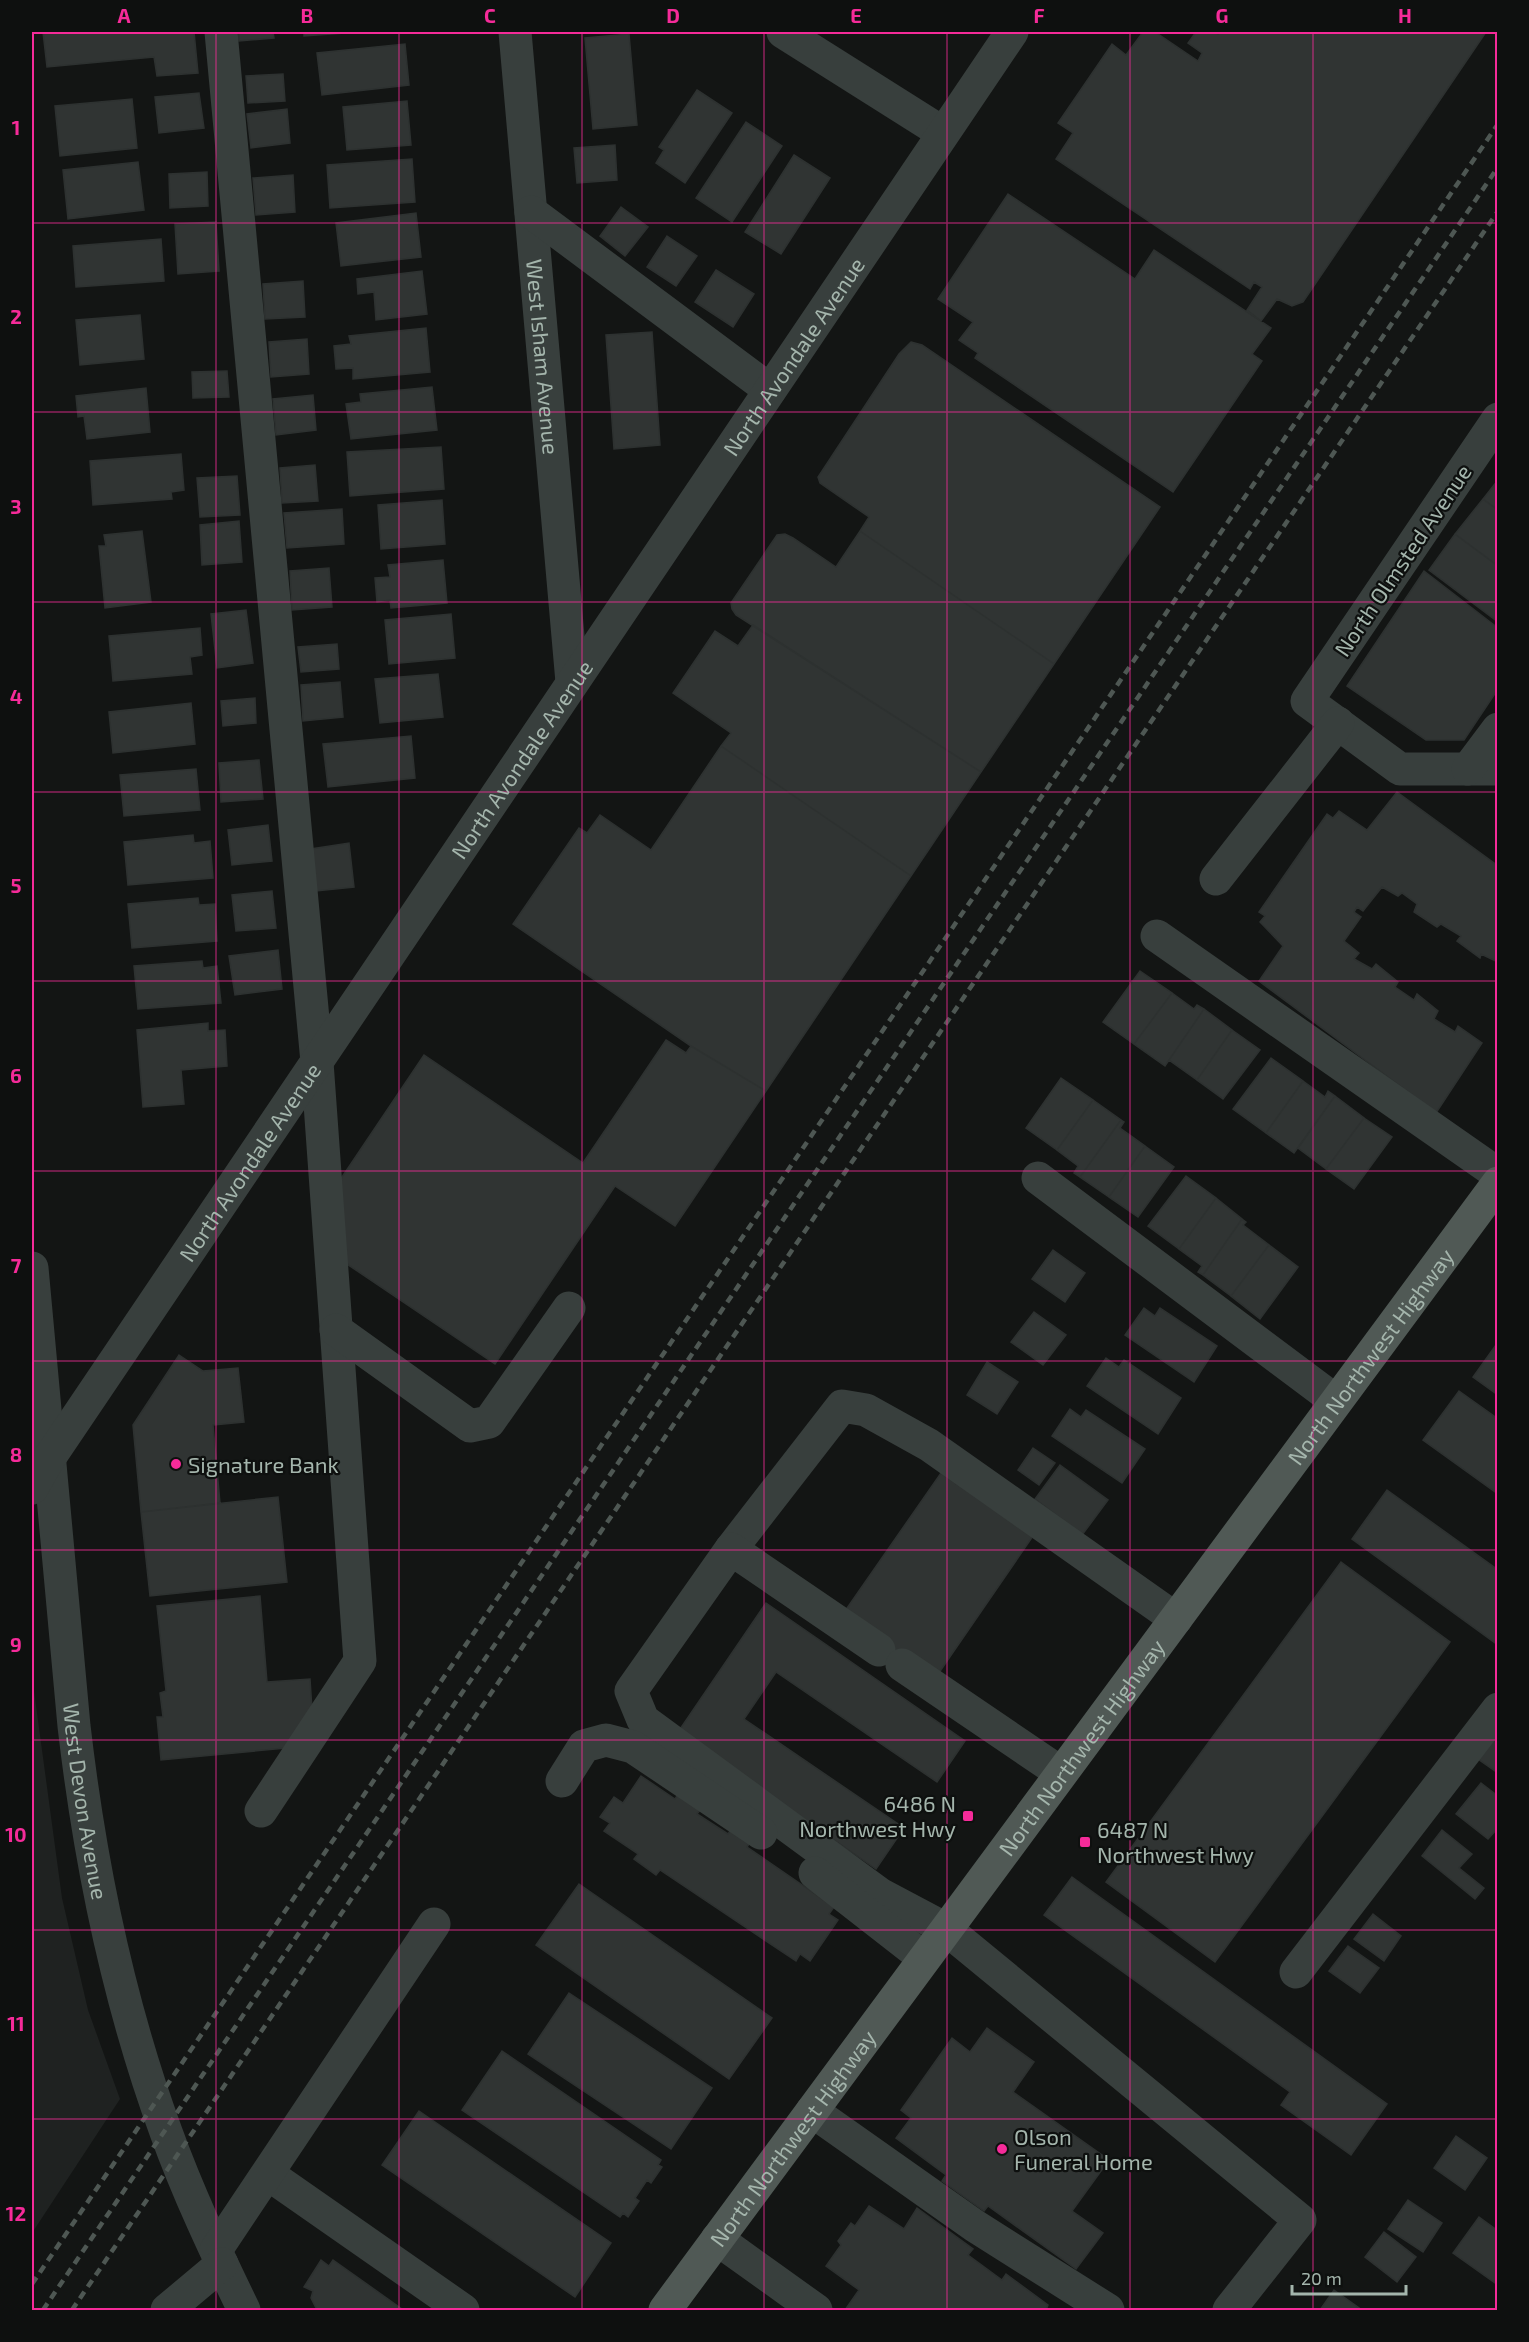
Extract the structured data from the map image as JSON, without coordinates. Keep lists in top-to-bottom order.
{
  "streets": {
    "main road": ["North Northwest Highway"],
    "street": [
      "North Avondale Avenue",
      "West Isham Avenue",
      "North Olmsted Avenue",
      "West Devon Avenue"
    ]
  },
  "crossings": [
    ["North Avondale Avenue", "West Isham Avenue"],
    ["North Avondale Avenue", "West Devon Avenue"]
  ],
  "places": {
    "other": ["Signature Bank", "Olson Funeral Home"],
    "transit": ["6486 N Northwest Hwy", "6487 N Northwest Hwy"]
  },
  "scale_bar": "20 m",
  "grid": {
    "columns": [
      "A",
      "B",
      "C",
      "D",
      "E",
      "F",
      "G",
      "H"
    ],
    "rows": [
      "1",
      "2",
      "3",
      "4",
      "5",
      "6",
      "7",
      "8",
      "9",
      "10",
      "11",
      "12"
    ]
  }
}
